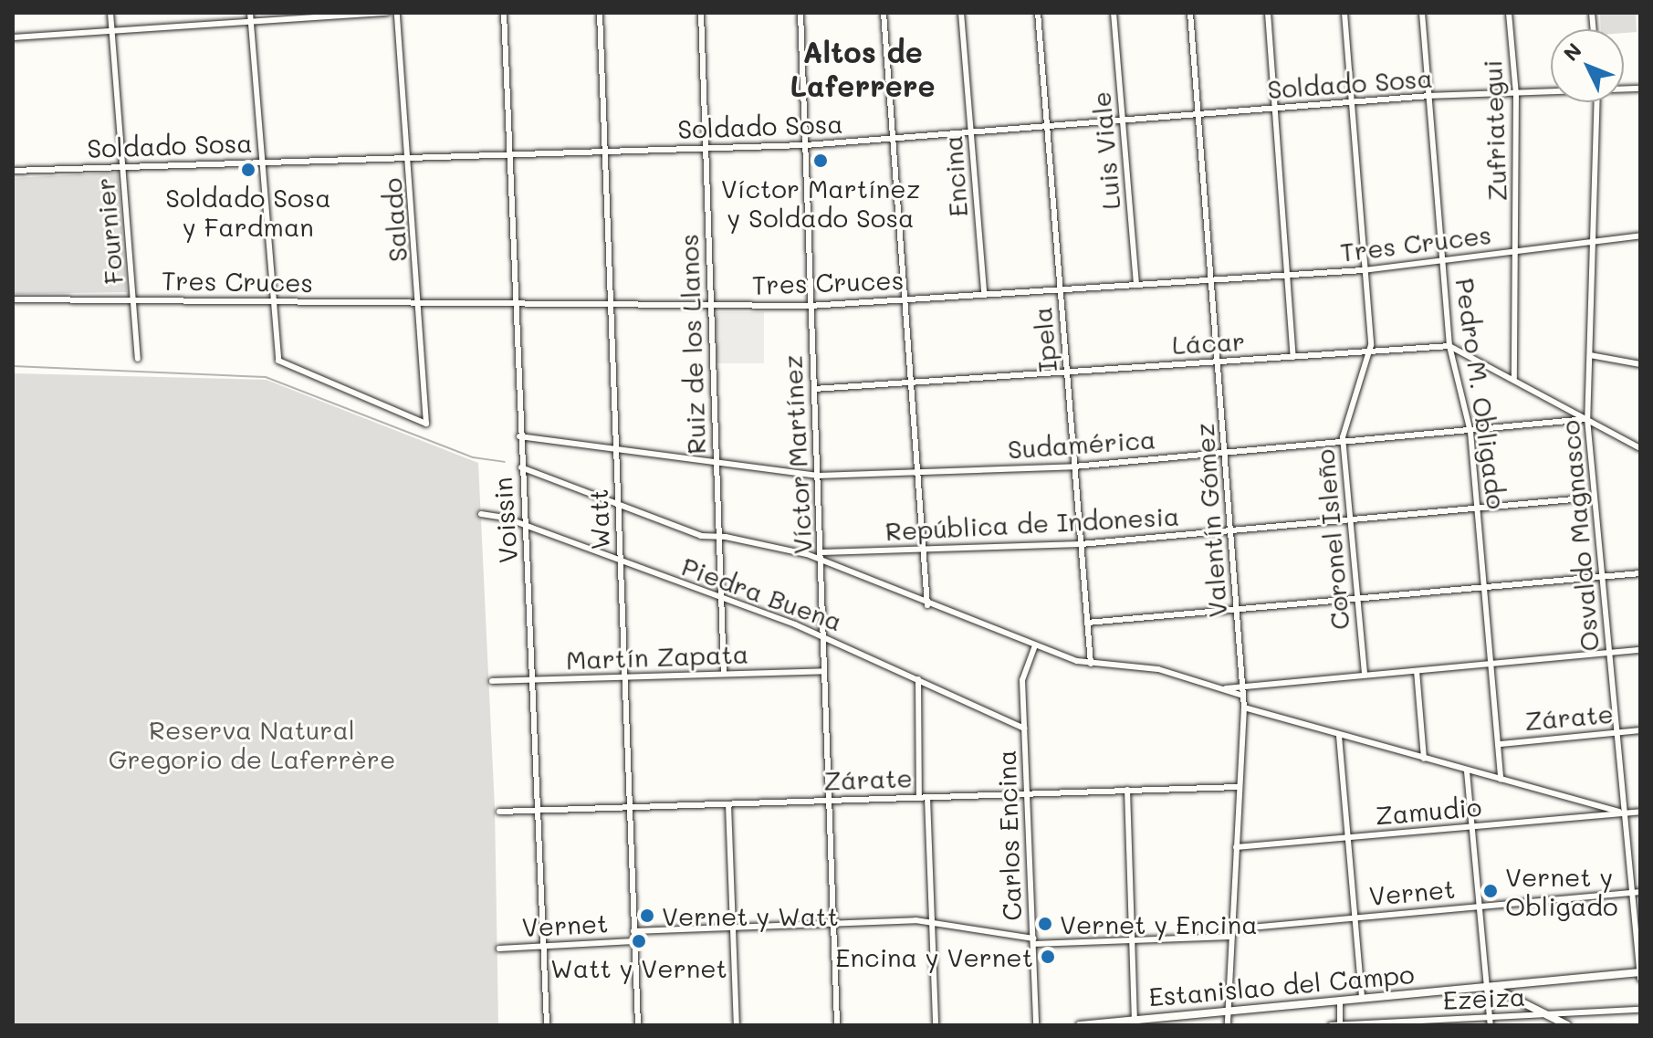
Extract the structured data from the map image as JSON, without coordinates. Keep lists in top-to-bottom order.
{
  "streets": {
    "street": [
      "Soldado Sosa",
      "Zufriategui",
      "Luis Viale",
      "Encina",
      "Salado",
      "Fournier",
      "Tres Cruces",
      "Ipela",
      "Lácar",
      "Ruiz de los Llanos",
      "Pedro M. Obligado",
      "Sudamérica",
      "Víctor Martínez",
      "Watt",
      "Voissin",
      "Valentín Gómez",
      "República de Indonesia",
      "Osvaldo Magnasco",
      "Coronel Isleño",
      "Piedra Buena",
      "Martín Zapata",
      "Zárate",
      "Zamudio",
      "Carlos Encina",
      "Vernet",
      "Estanislao del Campo",
      "Ezeiza"
    ]
  },
  "crossings": [
    ["Soldado Sosa", "Zufriategui"],
    ["Soldado Sosa", "Luis Viale"],
    ["Soldado Sosa", "Encina"],
    ["Soldado Sosa", "Salado"],
    ["Soldado Sosa", "Fournier"],
    ["Soldado Sosa", "Ipela"],
    ["Soldado Sosa", "Ruiz de los Llanos"],
    ["Soldado Sosa", "Pedro M. Obligado"],
    ["Soldado Sosa", "Víctor Martínez"],
    ["Soldado Sosa", "Watt"],
    ["Soldado Sosa", "Voissin"],
    ["Soldado Sosa", "Valentín Gómez"],
    ["Soldado Sosa", "Coronel Isleño"],
    ["Zufriategui", "Tres Cruces"],
    ["Luis Viale", "Tres Cruces"],
    ["Encina", "Tres Cruces"],
    ["Salado", "Tres Cruces"],
    ["Fournier", "Tres Cruces"],
    ["Tres Cruces", "Ipela"],
    ["Tres Cruces", "Ruiz de los Llanos"],
    ["Tres Cruces", "Pedro M. Obligado"],
    ["Tres Cruces", "Víctor Martínez"],
    ["Tres Cruces", "Watt"],
    ["Tres Cruces", "Voissin"],
    ["Tres Cruces", "Valentín Gómez"],
    ["Tres Cruces", "Osvaldo Magnasco"],
    ["Tres Cruces", "Coronel Isleño"],
    ["Ipela", "Lácar"],
    ["Ipela", "Sudamérica"],
    ["Ipela", "República de Indonesia"],
    ["Lácar", "Pedro M. Obligado"],
    ["Lácar", "Víctor Martínez"],
    ["Lácar", "Valentín Gómez"],
    ["Lácar", "Coronel Isleño"],
    ["Ruiz de los Llanos", "Sudamérica"],
    ["Ruiz de los Llanos", "Piedra Buena"],
    ["Ruiz de los Llanos", "Martín Zapata"],
    ["Pedro M. Obligado", "Sudamérica"],
    ["Pedro M. Obligado", "República de Indonesia"],
    ["Pedro M. Obligado", "Zárate"],
    ["Sudamérica", "Víctor Martínez"],
    ["Sudamérica", "Watt"],
    ["Sudamérica", "Voissin"],
    ["Sudamérica", "Valentín Gómez"],
    ["Sudamérica", "Osvaldo Magnasco"],
    ["Sudamérica", "Coronel Isleño"],
    ["Víctor Martínez", "República de Indonesia"],
    ["Víctor Martínez", "Piedra Buena"],
    ["Víctor Martínez", "Martín Zapata"],
    ["Víctor Martínez", "Zárate"],
    ["Víctor Martínez", "Vernet"],
    ["Watt", "Piedra Buena"],
    ["Watt", "Martín Zapata"],
    ["Watt", "Zárate"],
    ["Watt", "Vernet"],
    ["Voissin", "Piedra Buena"],
    ["Voissin", "Martín Zapata"],
    ["Voissin", "Zárate"],
    ["Voissin", "Vernet"],
    ["Valentín Gómez", "República de Indonesia"],
    ["Valentín Gómez", "Zárate"],
    ["Valentín Gómez", "Zamudio"],
    ["Valentín Gómez", "Vernet"],
    ["Valentín Gómez", "Estanislao del Campo"],
    ["República de Indonesia", "Osvaldo Magnasco"],
    ["República de Indonesia", "Coronel Isleño"],
    ["Osvaldo Magnasco", "Zárate"],
    ["Osvaldo Magnasco", "Zamudio"],
    ["Osvaldo Magnasco", "Vernet"],
    ["Osvaldo Magnasco", "Estanislao del Campo"],
    ["Piedra Buena", "Carlos Encina"],
    ["Zárate", "Carlos Encina"],
    ["Carlos Encina", "Vernet"]
  ],
  "districts": ["Altos de Laferrere"],
  "parks": ["Reserva Natural Gregorio de Laferrère"],
  "places": [
    "Víctor Martínez y Soldado Sosa",
    "Soldado Sosa y Fardman",
    "Vernet y Obligado",
    "Vernet y Watt",
    "Vernet y Encina",
    "Watt y Vernet",
    "Encina y Vernet"
  ],
  "north": "top left"
}
